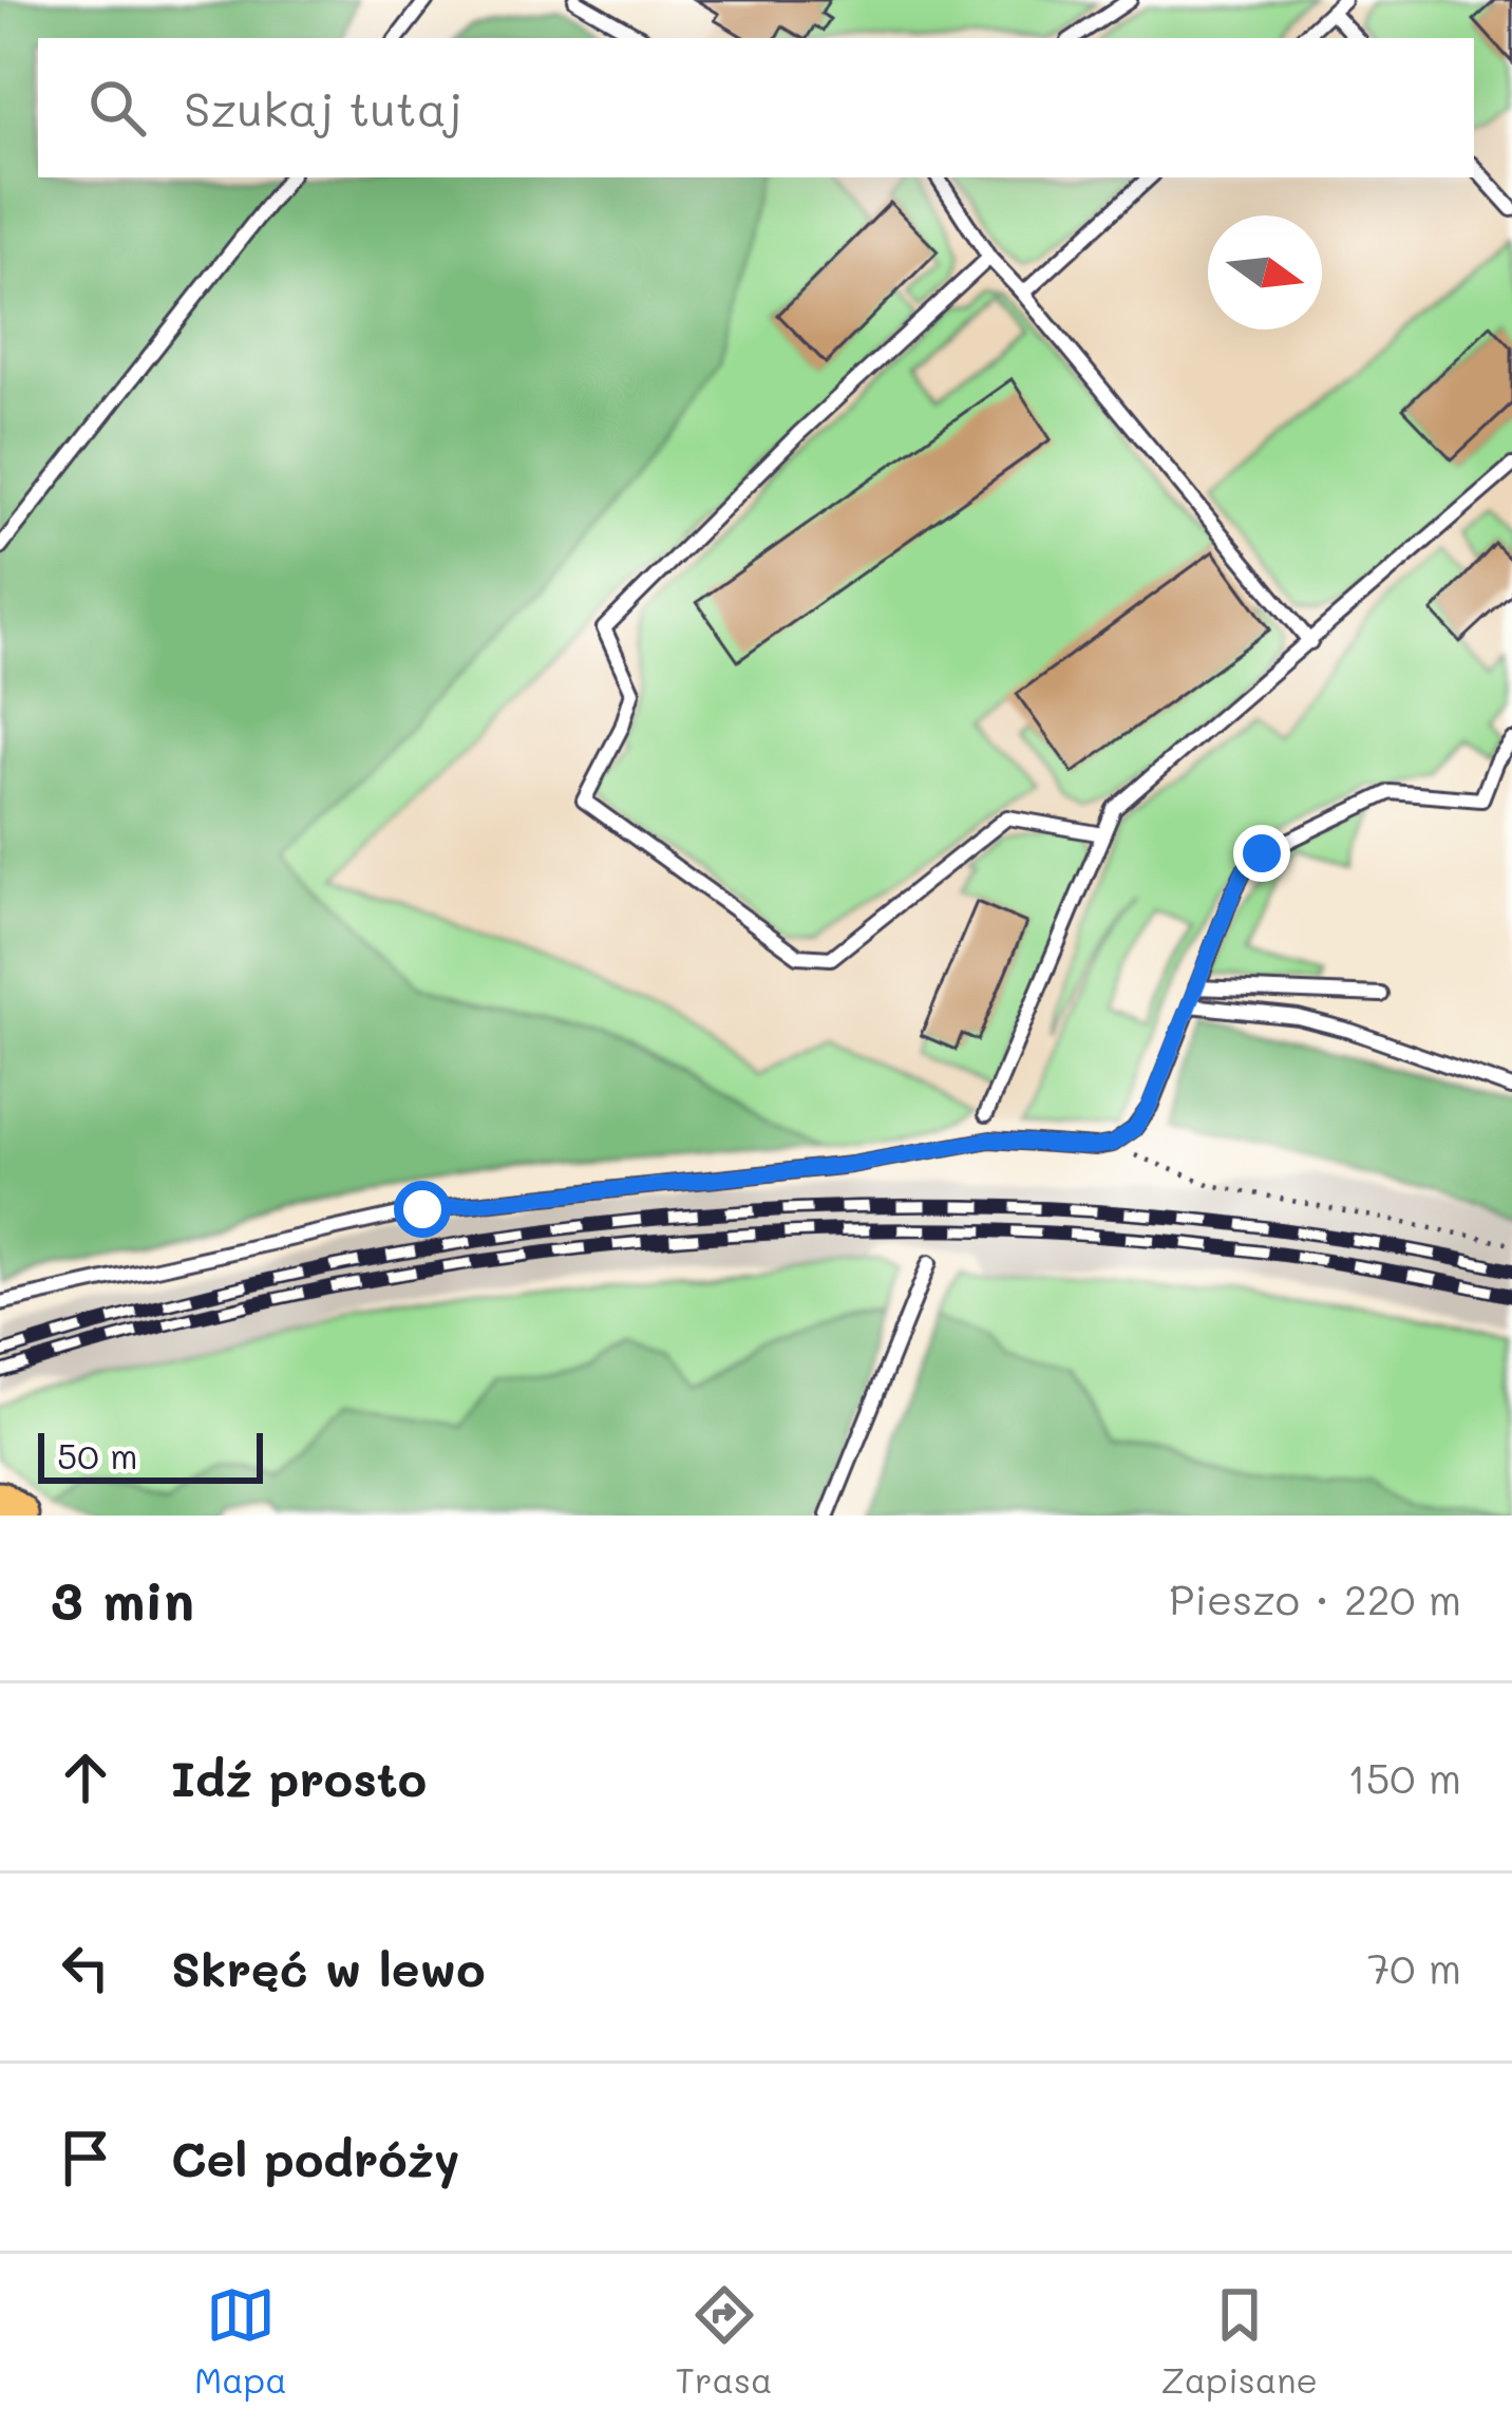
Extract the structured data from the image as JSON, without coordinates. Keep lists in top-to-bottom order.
{
  "scale_bar": "50 m",
  "north": "right",
  "page": {
    "search": "Szukaj tutaj",
    "scale": "50 m",
    "heading": ["3 min", "Pieszo · 220 m"],
    "list": [
      ["Idź prosto", "150 m"],
      ["Skręć w lewo", "70 m"],
      "Cel podróży"
    ],
    "nav": ["Mapa", "Trasa", "Zapisane"]
  }
}
